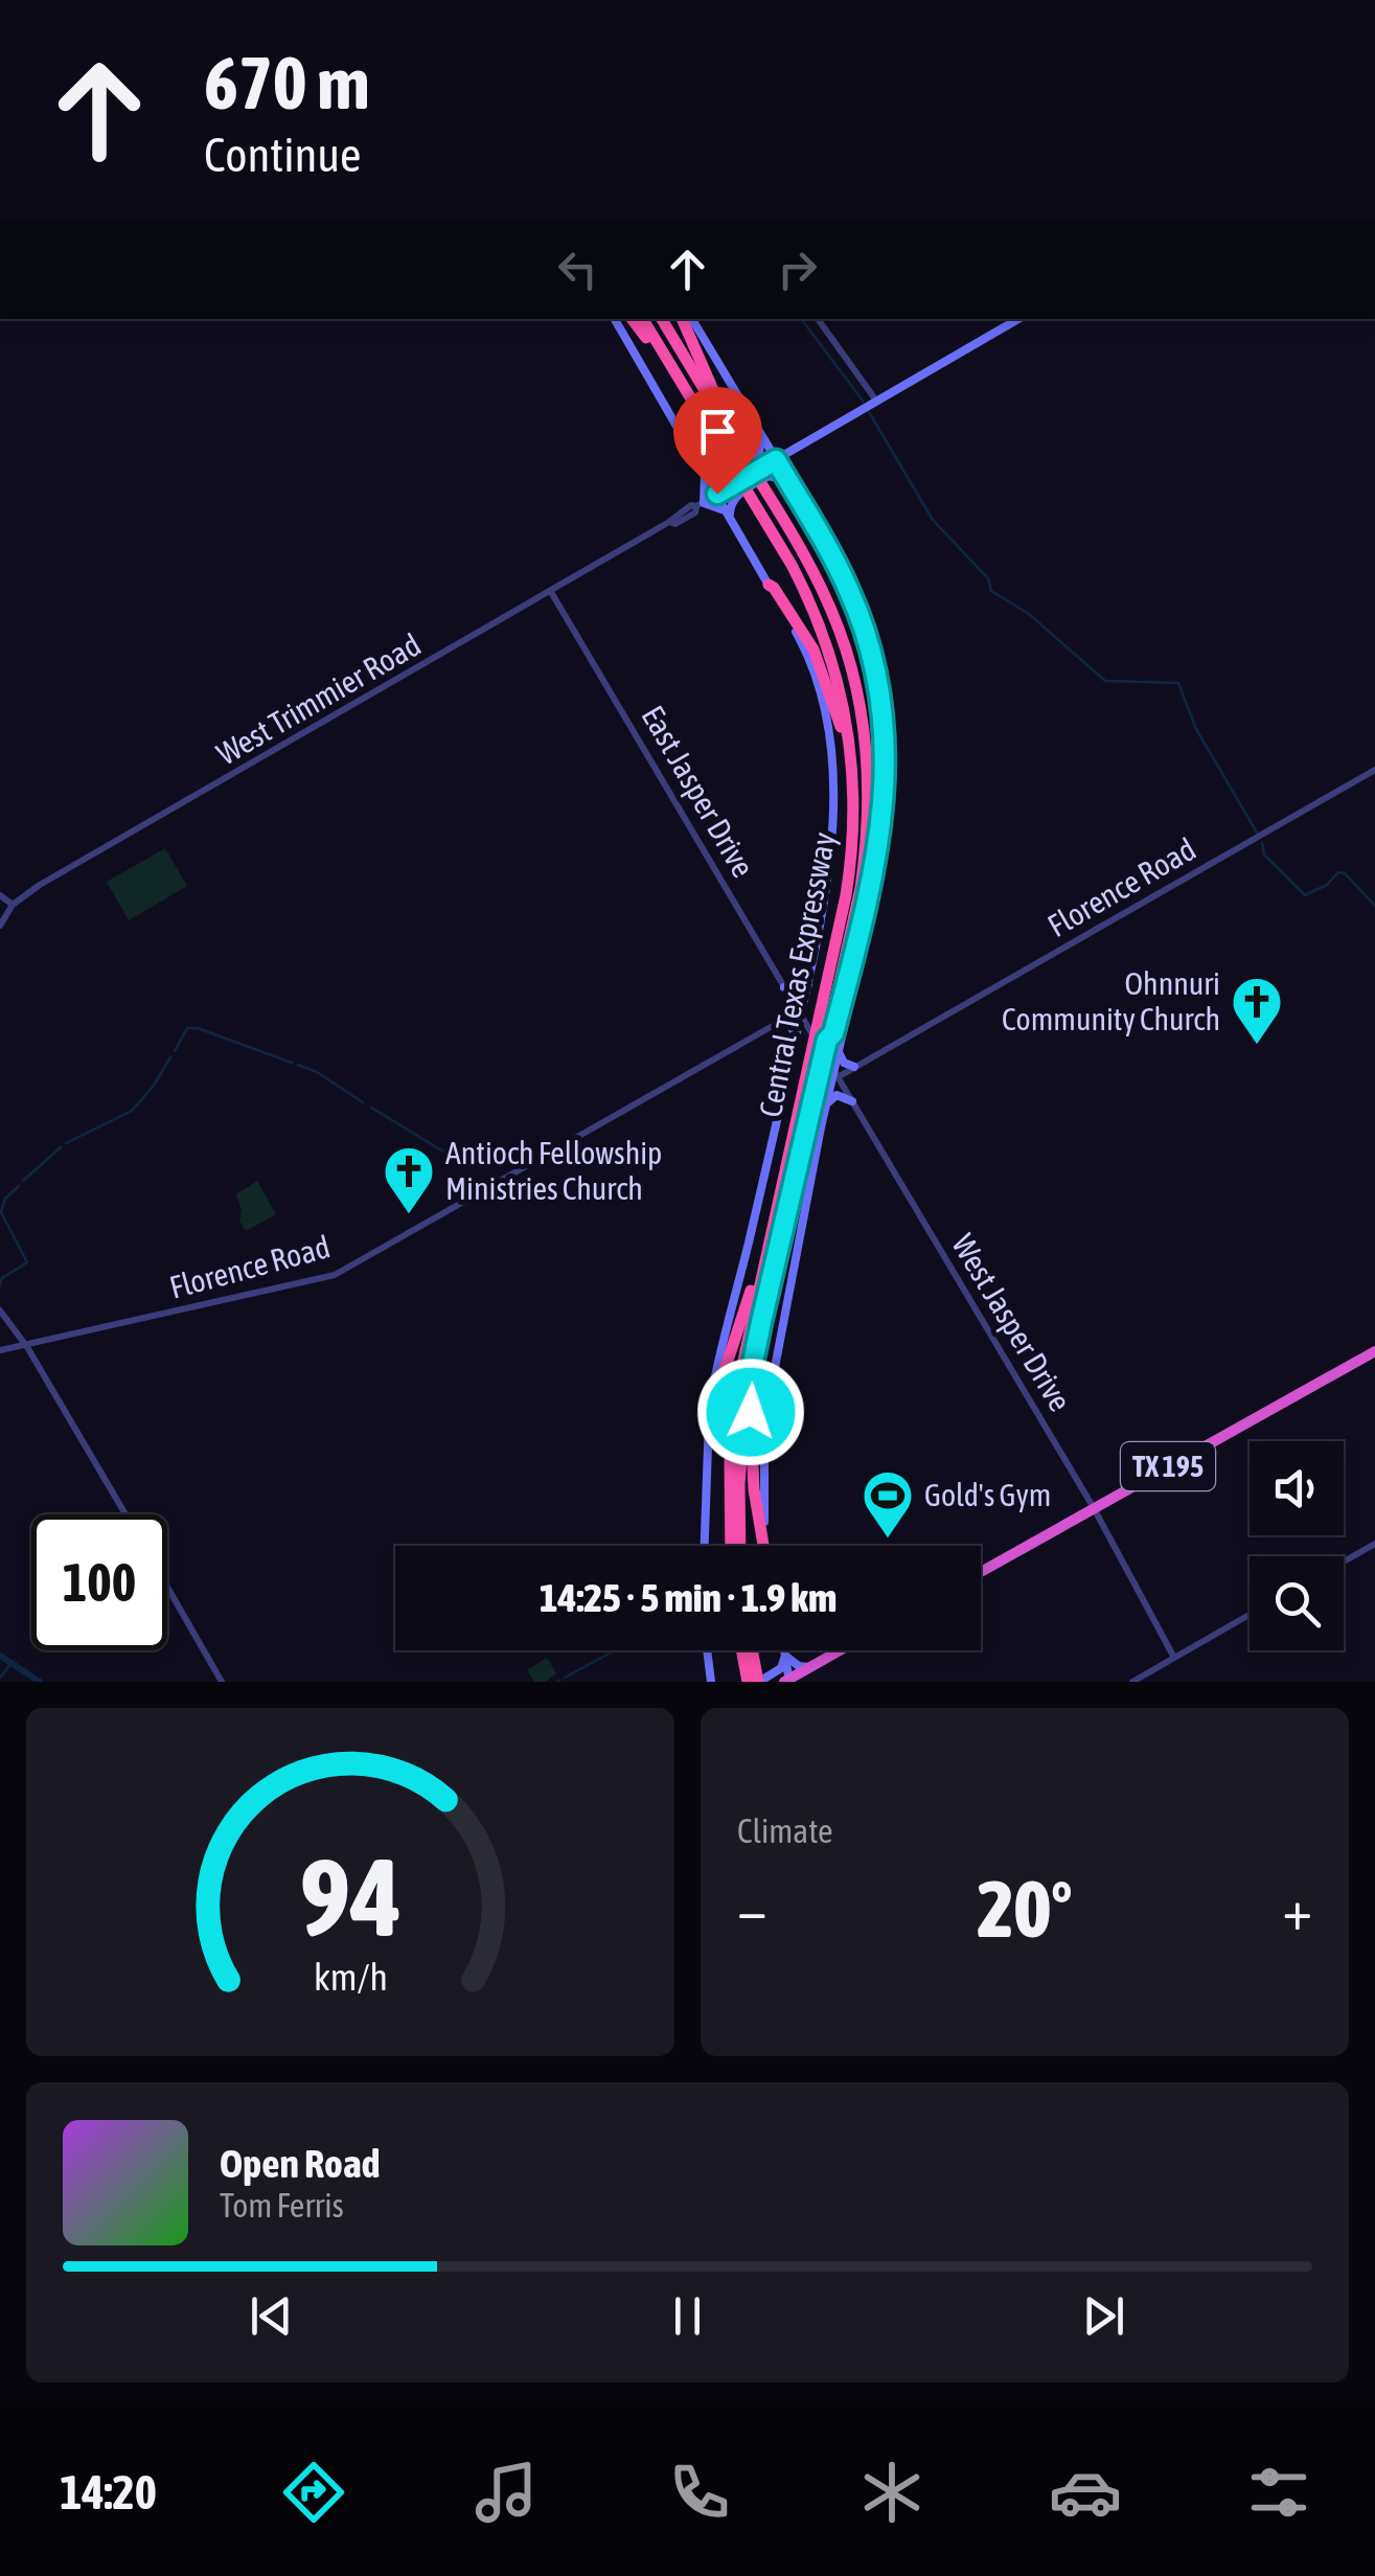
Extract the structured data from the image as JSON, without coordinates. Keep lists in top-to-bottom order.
{
  "streets": {
    "highway": ["Central Texas Expressway", "TX 195"],
    "main road": ["West Trimmier Road"],
    "street": ["East Jasper Drive", "Florence Road", "West Jasper Drive"]
  },
  "crossings": [
    ["West Trimmier Road", "East Jasper Drive"],
    ["East Jasper Drive", "Florence Road"],
    ["East Jasper Drive", "West Jasper Drive"],
    ["Florence Road", "West Jasper Drive"],
    ["West Jasper Drive", "TX 195"]
  ],
  "places": {
    "church": ["Ohnnuri Community Church", "Antioch Fellowship Ministries Church"],
    "sports": ["Gold's Gym"]
  },
  "page": {
    "turn": ["670 m", "Continue"],
    "limit": "100",
    "trip": "14:25 · 5 min · 1.9 km",
    "tile": "Climate",
    "heat": ["−", "20°", "+"],
    "song": ["Open Road", "Tom Ferris"],
    "tabs": "14:20",
    "gauge": ["94", "km/h"]
  }
}
